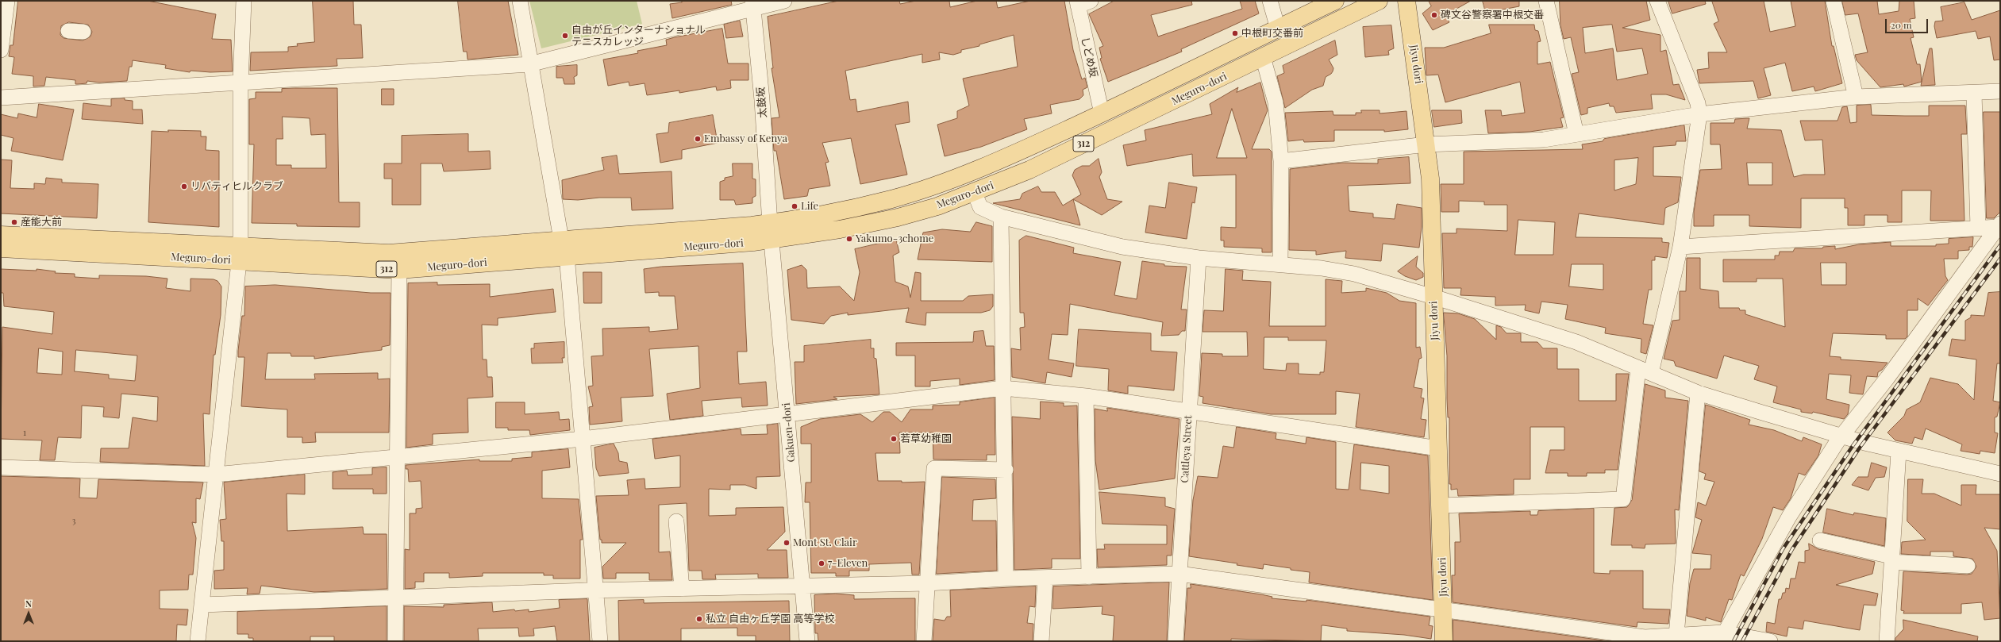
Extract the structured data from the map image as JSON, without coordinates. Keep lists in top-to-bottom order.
{
  "streets": {
    "main road": ["Jiyu dori", "Meguro-dori", "312"],
    "street": [
      "しどめ坂",
      "太鼓坂",
      "Gakuen-dori",
      "Cattleya Street"
    ]
  },
  "crossings": [
    ["しどめ坂", "Meguro-dori"],
    ["Meguro-dori", "太鼓坂"],
    ["Meguro-dori", "Gakuen-dori"],
    ["太鼓坂", "Gakuen-dori"]
  ],
  "places": [
    "碑文谷警察署中根交番",
    "中根町交番前",
    "自由が丘インターナショナル テニスカレッジ",
    "Embassy of Kenya",
    "リバティヒルクラブ",
    "Life",
    "産能大前",
    "Yakumo-3chome",
    "若草幼稚園",
    "Mont St. Clair",
    "7-Eleven",
    "私立 自由ヶ丘学園 高等学校"
  ],
  "house_numbers": ["1", "3"],
  "scale_bar": "20 m",
  "north": "top"
}
